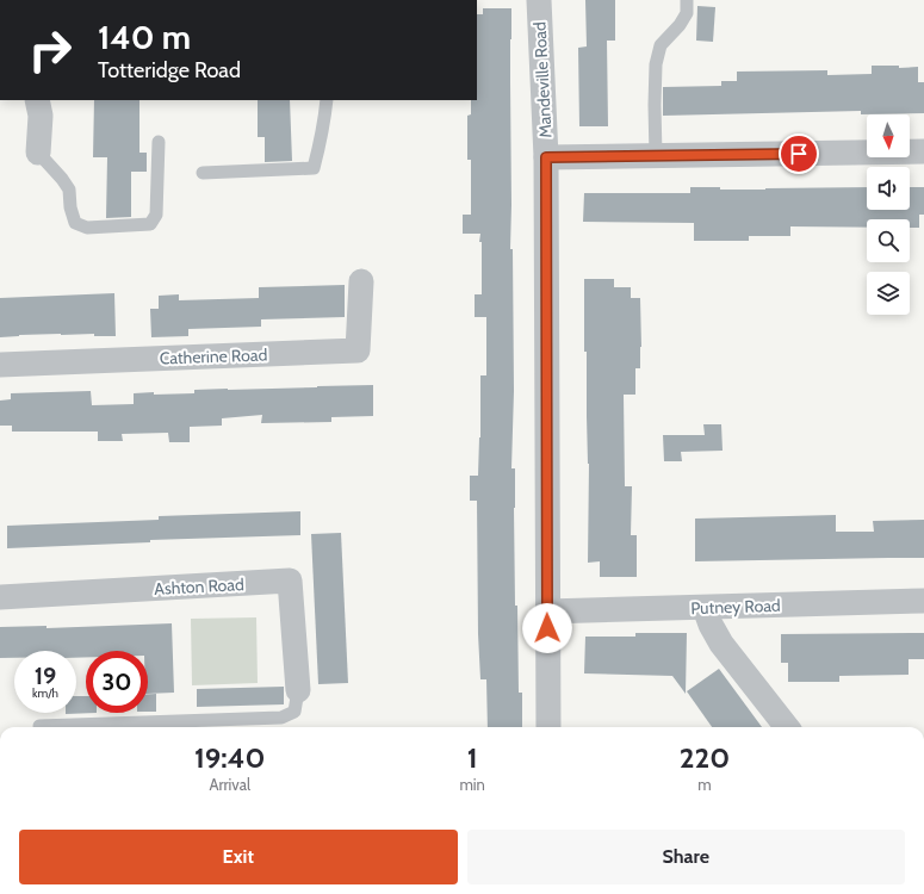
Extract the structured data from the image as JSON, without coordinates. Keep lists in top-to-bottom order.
{
  "streets": {
    "street": [
      "Mandeville Road",
      "Catherine Road",
      "Ashton Road",
      "Putney Road"
    ]
  },
  "crossings": [
    ["Mandeville Road", "Putney Road"]
  ],
  "north": "bottom",
  "page": {
    "turn": ["140 m", "Totteridge Road"],
    "speed": "19 km/h",
    "limit": "30",
    "eta": [
      "19:40",
      "Arrival",
      "1",
      "min",
      "220",
      "m"
    ],
    "buttons": ["Exit", "Share"]
  }
}
